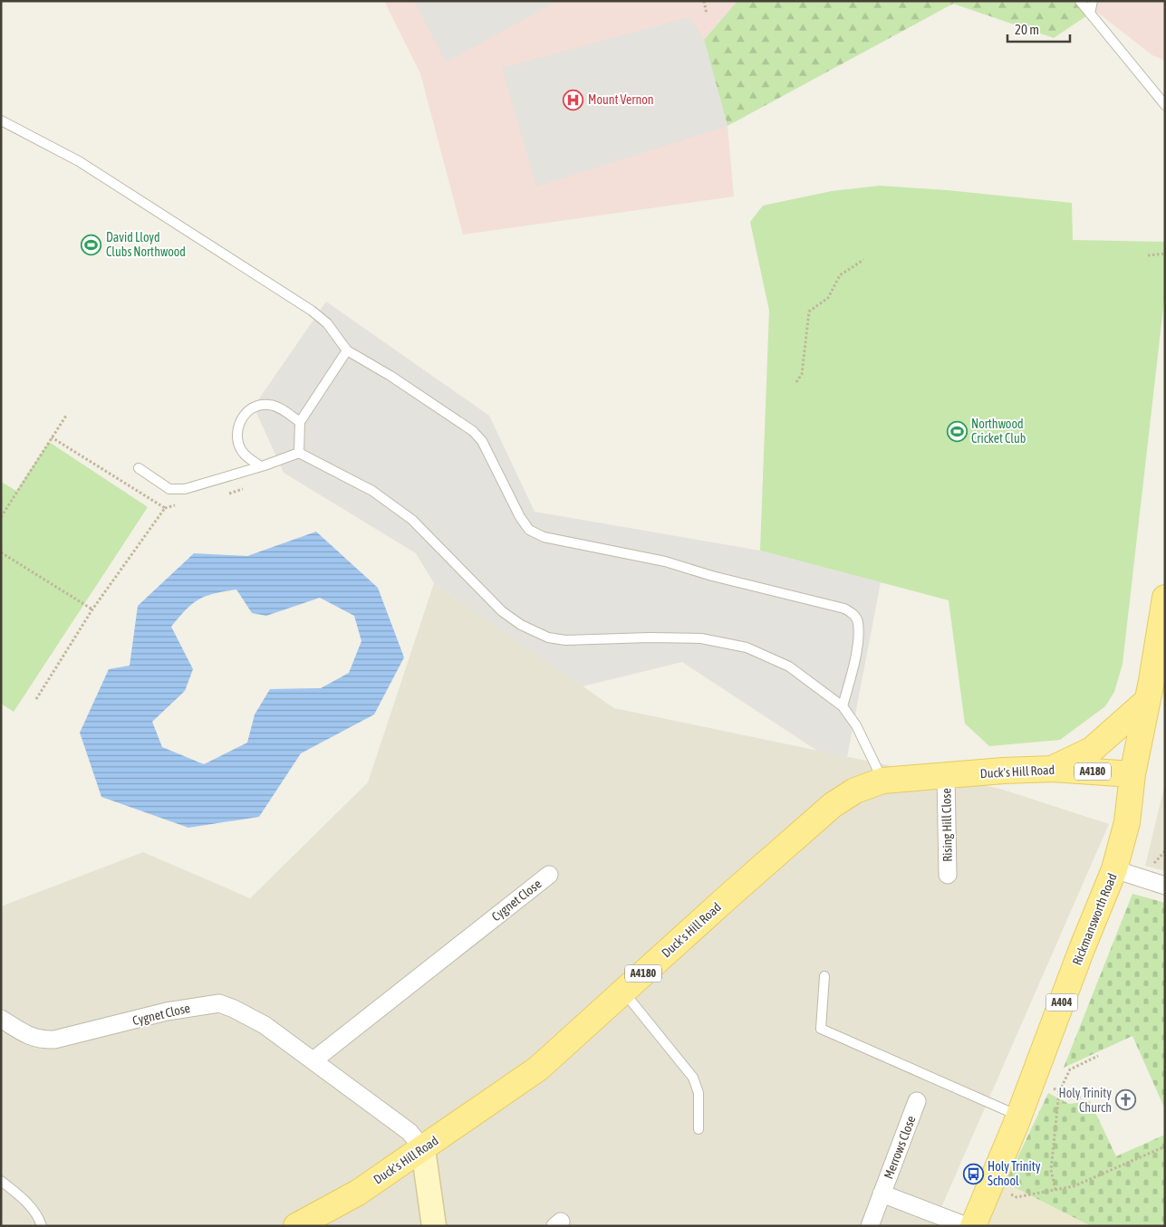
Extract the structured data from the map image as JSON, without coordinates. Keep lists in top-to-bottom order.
{
  "streets": {
    "main road": [
      "Duck's Hill Road",
      "A4180",
      "Rickmansworth Road",
      "A404"
    ],
    "street": ["Rising Hill Close", "Cygnet Close", "Merrows Close"]
  },
  "crossings": [
    ["Duck's Hill Road", "Rising Hill Close"],
    ["Duck's Hill Road", "Cygnet Close"],
    ["Duck's Hill Road", "Rickmansworth Road"]
  ],
  "places": {
    "hospital": ["Mount Vernon"],
    "sports": ["David Lloyd Clubs Northwood", "Northwood Cricket Club"],
    "church": ["Holy Trinity Church"],
    "bus stop": ["Holy Trinity School"]
  },
  "scale_bar": "20 m"
}
